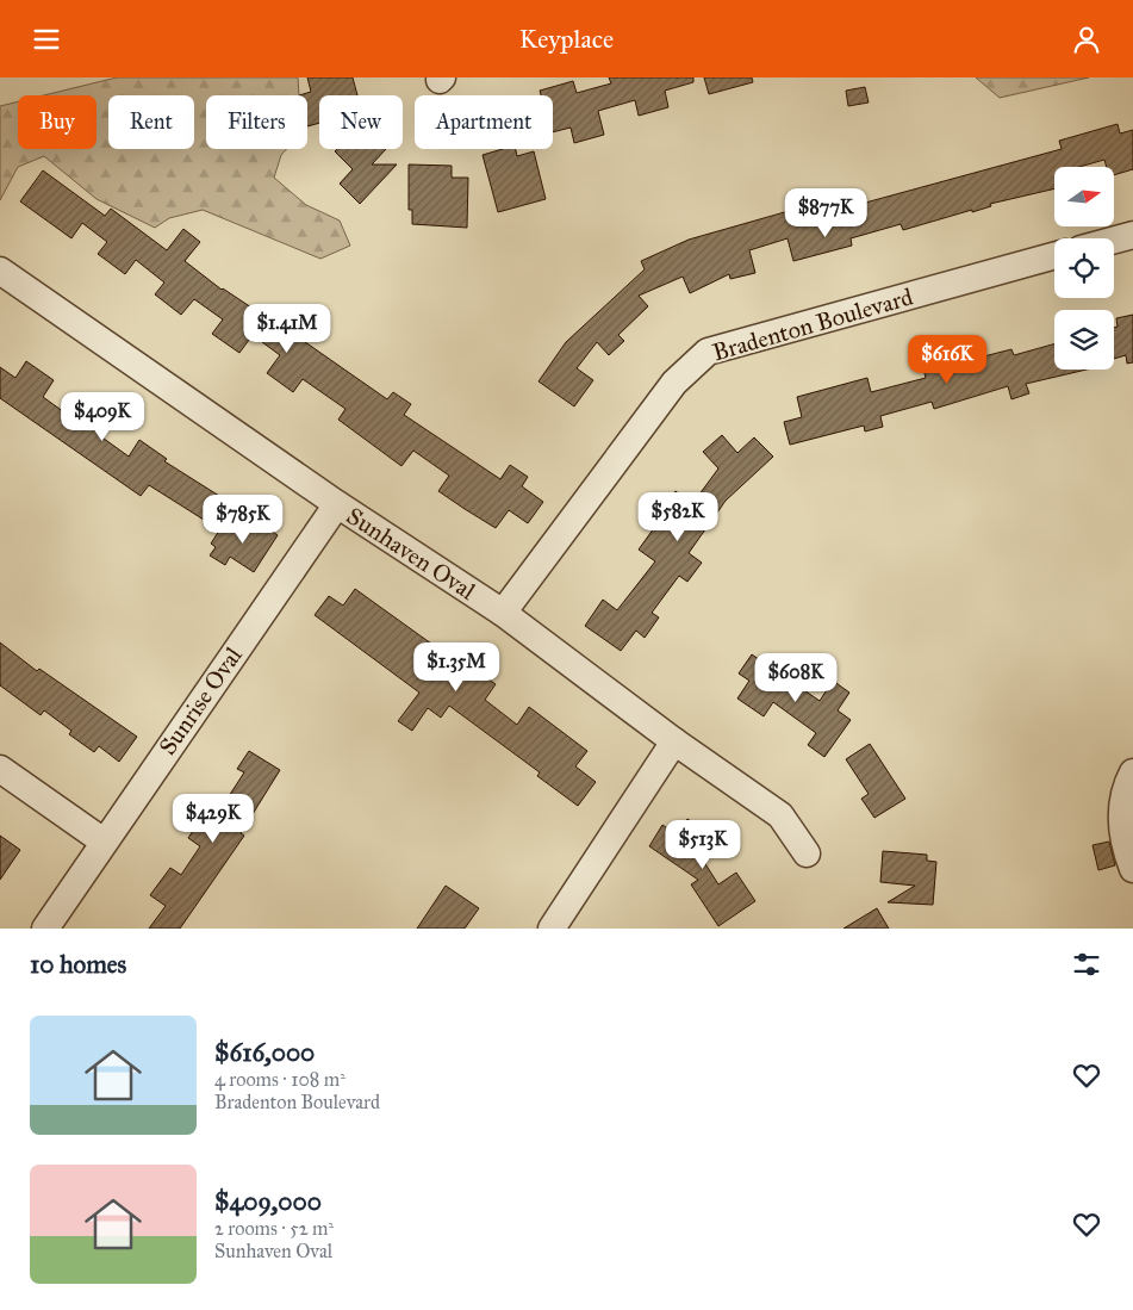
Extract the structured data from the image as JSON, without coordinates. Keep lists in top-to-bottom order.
{
  "streets": {
    "street": ["Bradenton Boulevard", "Sunhaven Oval", "Sunrise Oval"]
  },
  "crossings": [
    ["Bradenton Boulevard", "Sunhaven Oval"],
    ["Sunhaven Oval", "Sunrise Oval"]
  ],
  "north": "right",
  "page": {
    "header": "Keyplace",
    "chip": [
      "Buy",
      "Rent",
      "Filters",
      "New",
      "Apartment"
    ],
    "price": [
      "$877K",
      "$1.41M",
      "$616K",
      "$409K",
      "$582K",
      "$785K",
      "$1.35M",
      "$608K",
      "$429K",
      "$513K"
    ],
    "heading": "10 homes",
    "list": [
      {
        "name": "$616,000",
        "note": "4 rooms · 108 m² · Bradenton Boulevard"
      },
      {
        "name": "$409,000",
        "note": "2 rooms · 52 m² · Sunhaven Oval"
      }
    ]
  }
}
